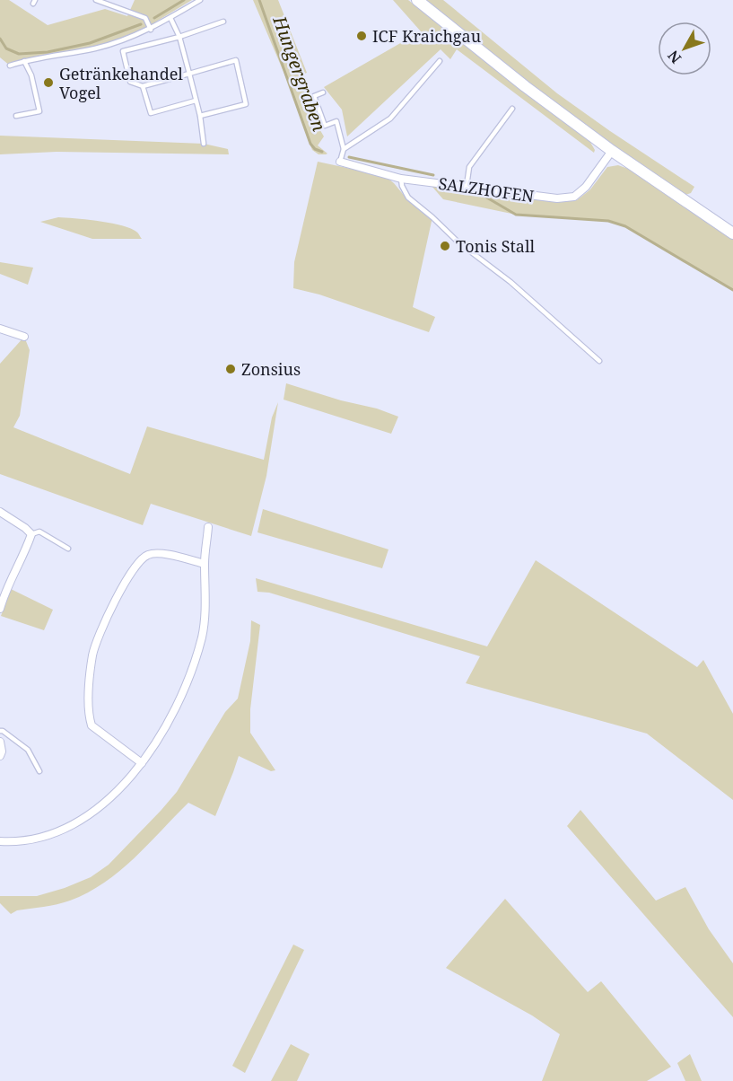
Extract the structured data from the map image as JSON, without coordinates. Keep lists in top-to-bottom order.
{
  "streets": {
    "street": ["SALZHOFEN"]
  },
  "water": ["Hungergraben"],
  "places": [
    "ICF Kraichgau",
    "Getränkehandel Vogel",
    "Tonis Stall",
    "Zonsius"
  ],
  "north": "bottom left"
}
